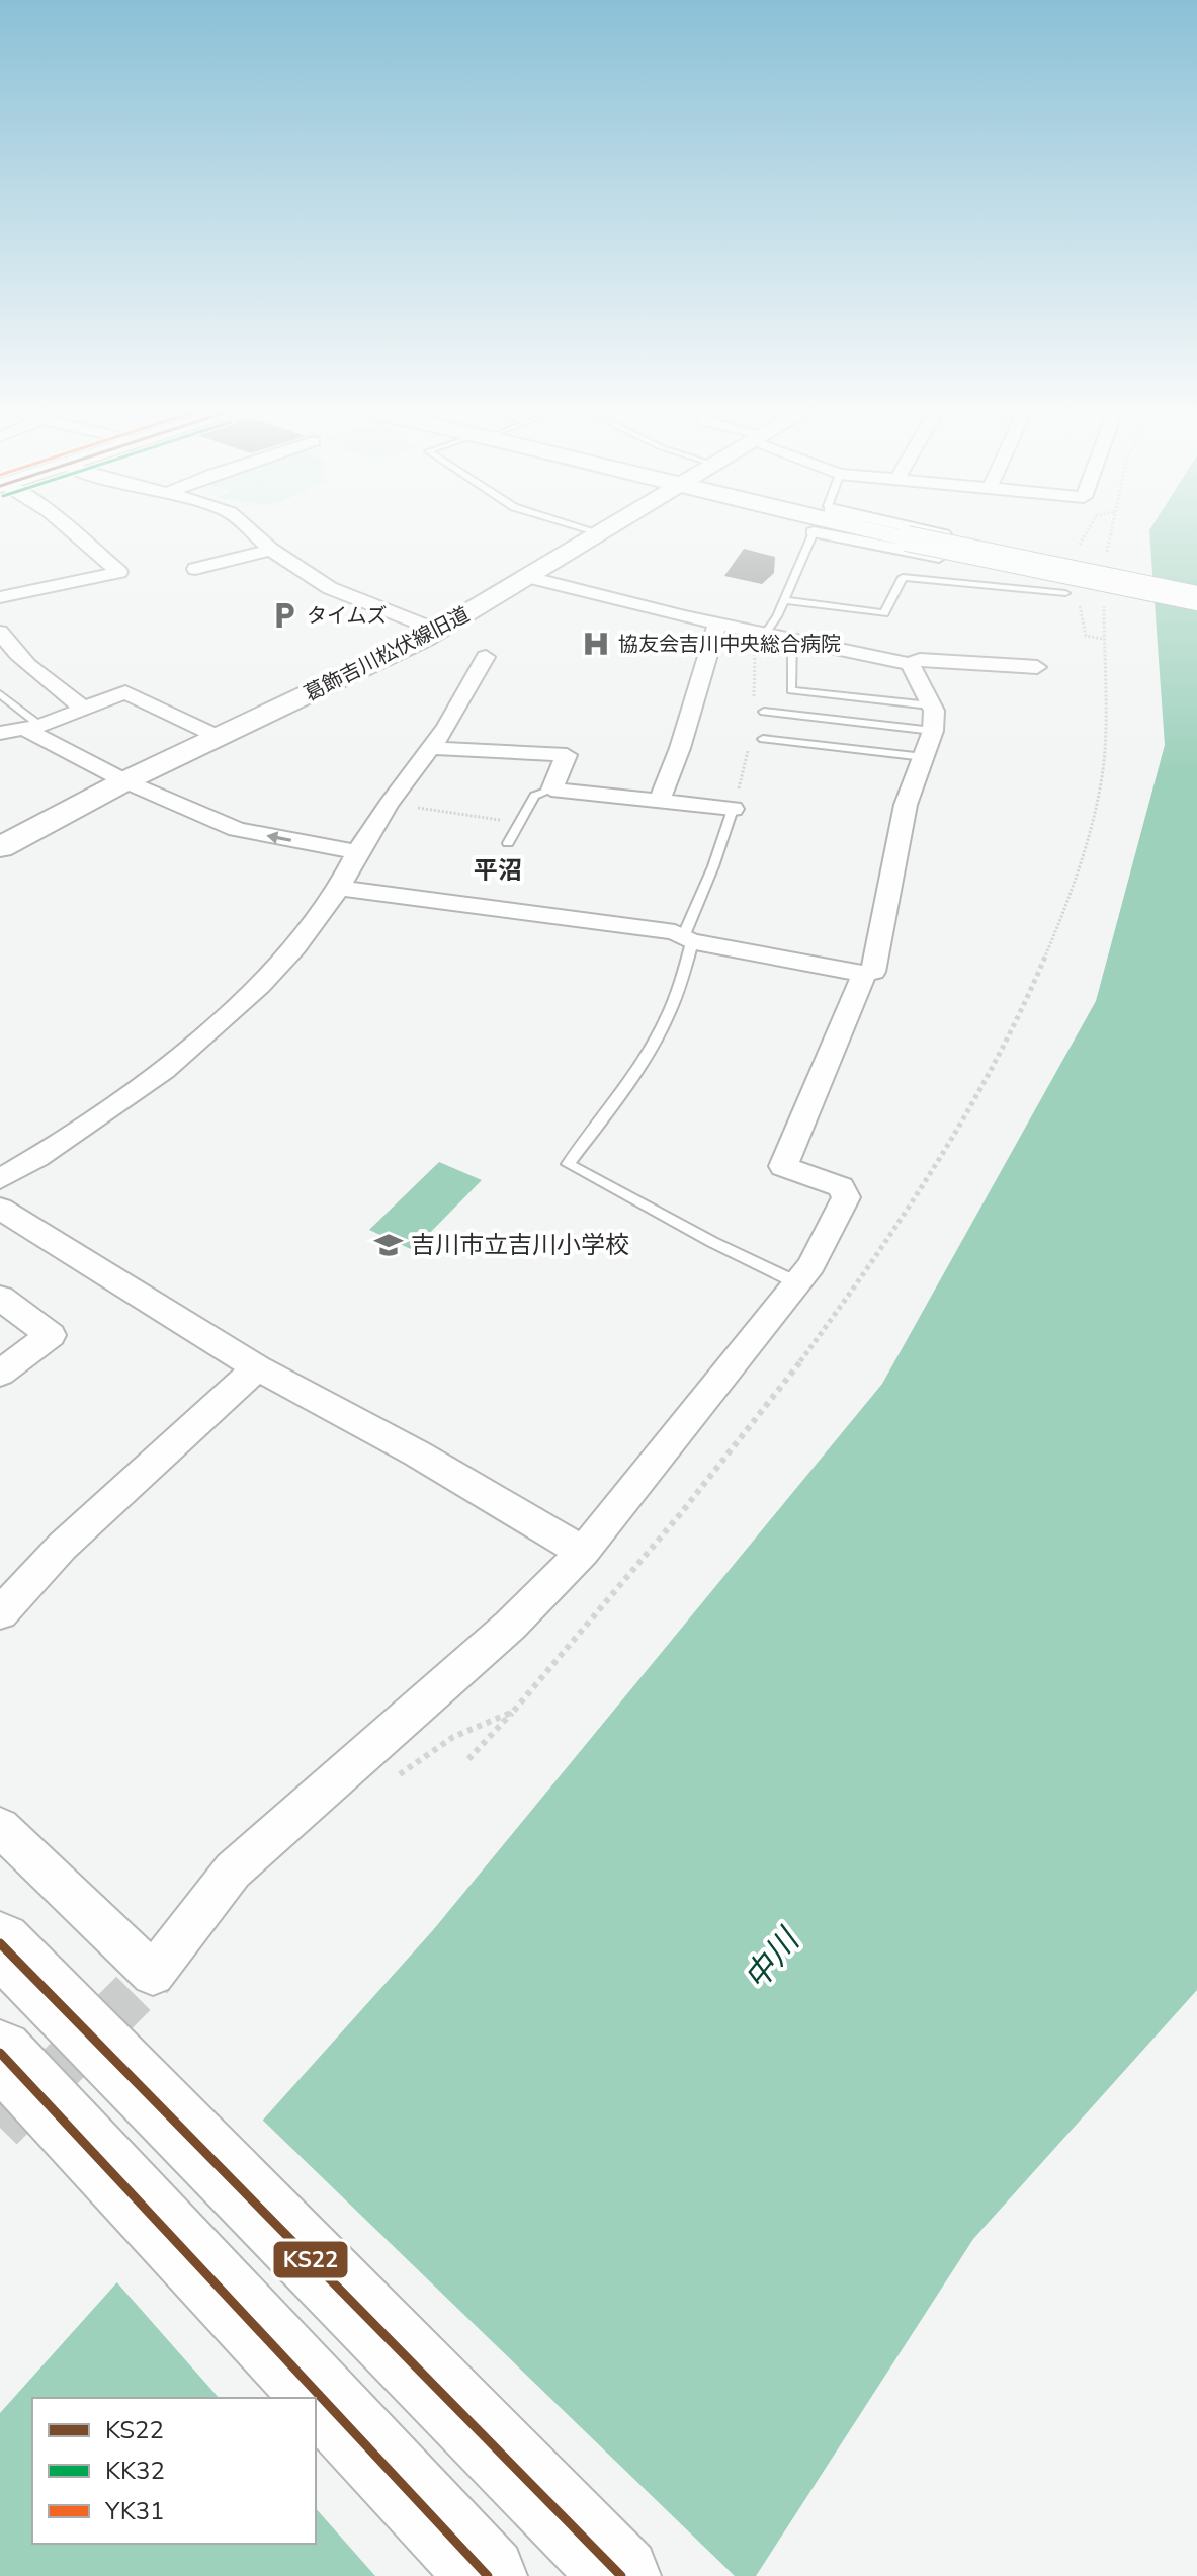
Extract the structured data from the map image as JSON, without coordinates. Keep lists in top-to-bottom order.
{
  "streets": {
    "street": ["葛飾吉川松伏線旧道"]
  },
  "districts": ["平沼"],
  "water": ["中川"],
  "places": {
    "parking": ["タイムズ"],
    "hospital": ["協友会吉川中央総合病院"],
    "school or university": ["吉川市立吉川小学校"]
  },
  "lines": ["transit line KS22"],
  "legend": ["KS22", "KK32", "YK31"]
}
